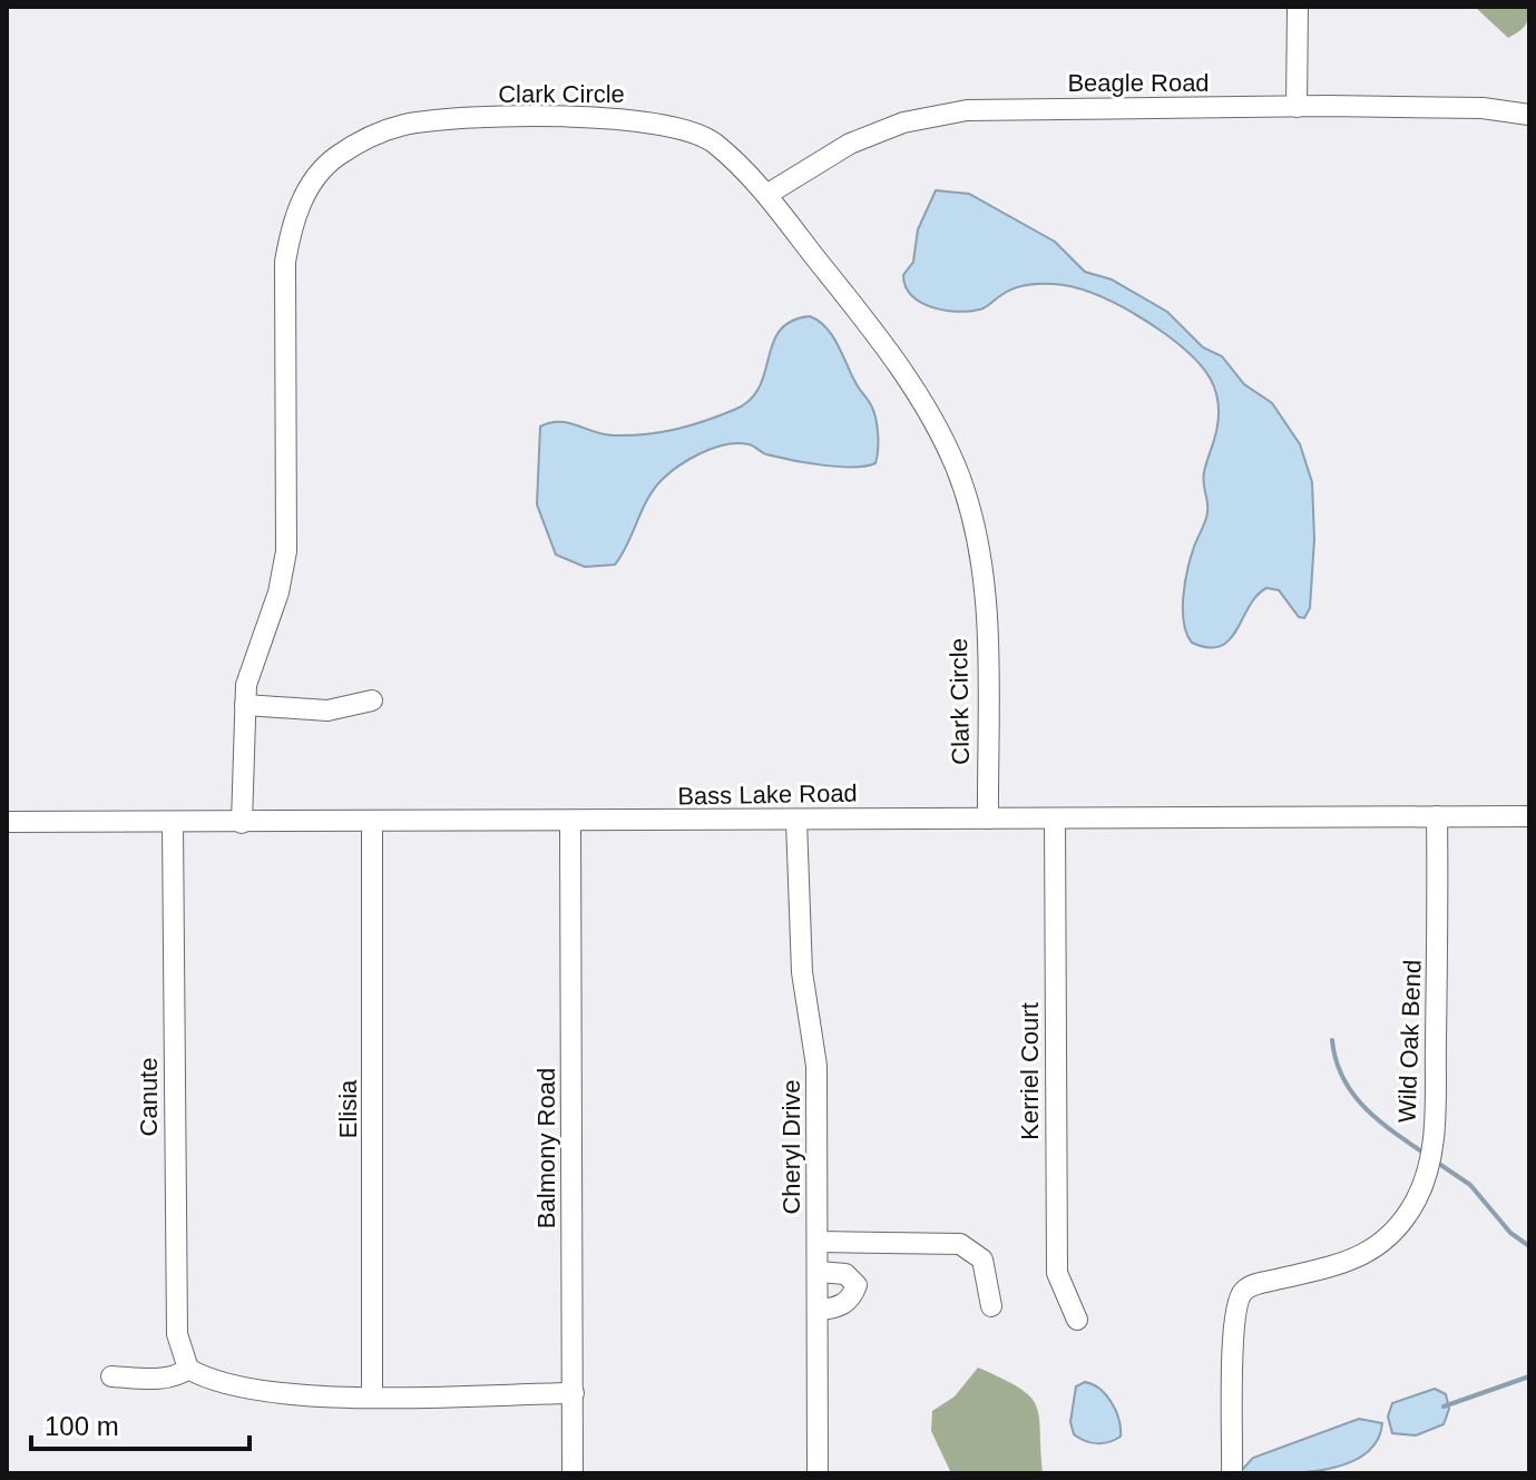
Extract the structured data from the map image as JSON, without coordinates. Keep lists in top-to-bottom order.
{
  "streets": {
    "street": [
      "Beagle Road",
      "Clark Circle",
      "Bass Lake Road",
      "Wild Oak Bend",
      "Kerriel Court",
      "Canute",
      "Elisia",
      "Cheryl Drive",
      "Balmony Road"
    ]
  },
  "crossings": [
    ["Beagle Road", "Clark Circle"],
    ["Clark Circle", "Bass Lake Road"],
    ["Bass Lake Road", "Wild Oak Bend"],
    ["Bass Lake Road", "Kerriel Court"],
    ["Bass Lake Road", "Canute"],
    ["Bass Lake Road", "Elisia"],
    ["Bass Lake Road", "Cheryl Drive"],
    ["Bass Lake Road", "Balmony Road"]
  ],
  "scale_bar": "100 m"
}
